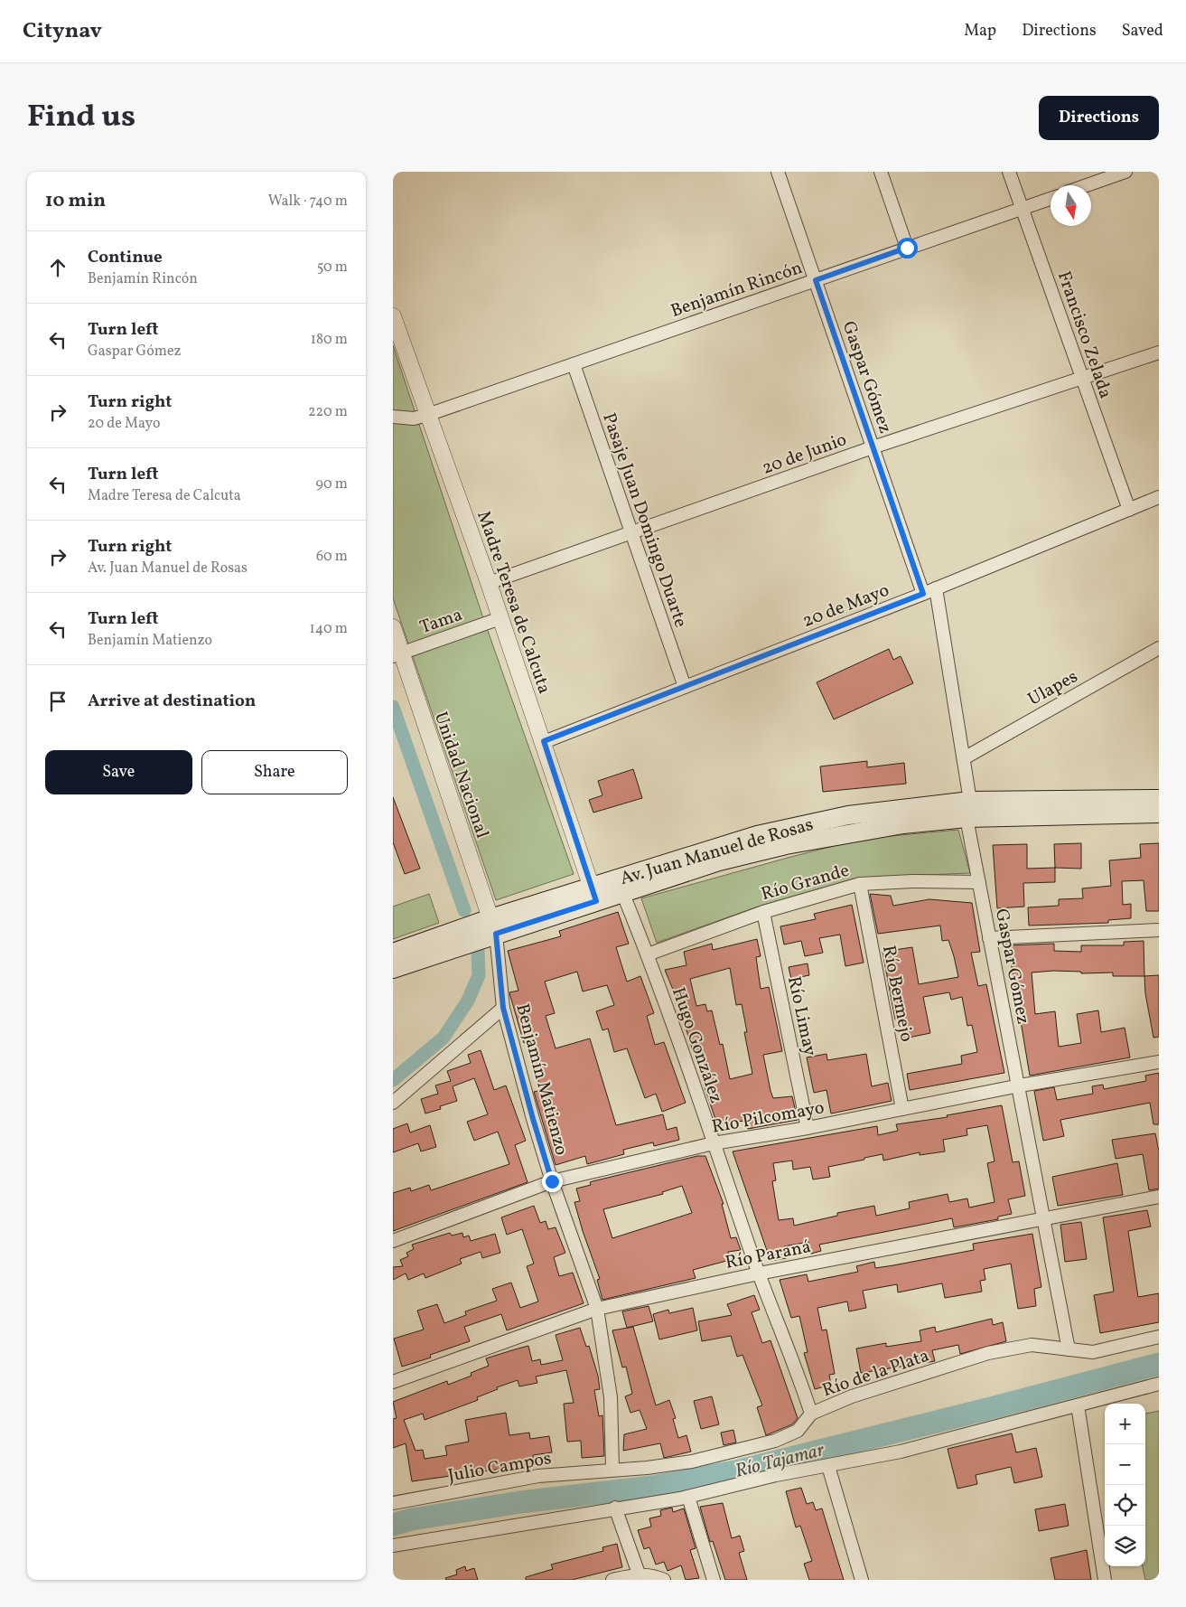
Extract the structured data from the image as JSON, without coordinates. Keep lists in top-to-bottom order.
{
  "streets": {
    "main road": ["Av. Juan Manuel de Rosas"],
    "street": [
      "Benjamín Rincón",
      "Francisco Zelada",
      "Gaspar Gómez",
      "20 de Junio",
      "Pasaje Juan Domingo Duarte",
      "Madre Teresa de Calcuta",
      "20 de Mayo",
      "Tama",
      "Ulapes",
      "Unidad Nacional",
      "Río Grande",
      "Río Bermejo",
      "Río Limay",
      "Hugo González",
      "Benjamín Matienzo",
      "Río Pilcomayo",
      "Río Paraná",
      "Río de la Plata",
      "Julio Campos"
    ]
  },
  "crossings": [
    ["Benjamín Rincón", "Francisco Zelada"],
    ["Benjamín Rincón", "Gaspar Gómez"],
    ["Benjamín Rincón", "Pasaje Juan Domingo Duarte"],
    ["Benjamín Rincón", "Madre Teresa de Calcuta"],
    ["Francisco Zelada", "20 de Junio"],
    ["Francisco Zelada", "20 de Mayo"],
    ["Gaspar Gómez", "20 de Junio"],
    ["Gaspar Gómez", "20 de Mayo"],
    ["Gaspar Gómez", "Ulapes"],
    ["Gaspar Gómez", "Av. Juan Manuel de Rosas"],
    ["Gaspar Gómez", "Río Grande"],
    ["Gaspar Gómez", "Río Pilcomayo"],
    ["Gaspar Gómez", "Río Paraná"],
    ["Gaspar Gómez", "Río de la Plata"],
    ["20 de Junio", "Pasaje Juan Domingo Duarte"],
    ["20 de Junio", "Madre Teresa de Calcuta"],
    ["Pasaje Juan Domingo Duarte", "20 de Mayo"],
    ["Madre Teresa de Calcuta", "20 de Mayo"],
    ["Madre Teresa de Calcuta", "Tama"],
    ["Madre Teresa de Calcuta", "Av. Juan Manuel de Rosas"],
    ["Tama", "Unidad Nacional"],
    ["Unidad Nacional", "Av. Juan Manuel de Rosas"],
    ["Unidad Nacional", "Benjamín Matienzo"],
    ["Av. Juan Manuel de Rosas", "Hugo González"],
    ["Av. Juan Manuel de Rosas", "Benjamín Matienzo"],
    ["Río Grande", "Río Bermejo"],
    ["Río Grande", "Río Limay"],
    ["Río Grande", "Hugo González"],
    ["Río Bermejo", "Río Pilcomayo"],
    ["Río Limay", "Río Pilcomayo"],
    ["Hugo González", "Río Pilcomayo"],
    ["Hugo González", "Río Paraná"],
    ["Hugo González", "Río de la Plata"],
    ["Benjamín Matienzo", "Río Pilcomayo"],
    ["Benjamín Matienzo", "Río Paraná"],
    ["Benjamín Matienzo", "Río de la Plata"],
    ["Benjamín Matienzo", "Julio Campos"],
    ["Río de la Plata", "Julio Campos"]
  ],
  "water": ["Río Tajamar"],
  "north": "bottom",
  "page": {
    "header": "Citynav",
    "nav": ["Map", "Directions", "Saved"],
    "title": "Find us",
    "buttons": [
      "Directions",
      ["Save", "Share"]
    ],
    "heading": ["10 min", "Walk · 740 m"],
    "list": [
      ["Continue", "Benjamín Rincón", "50 m"],
      ["Turn left", "Gaspar Gómez", "180 m"],
      ["Turn right", "20 de Mayo", "220 m"],
      ["Turn left", "Madre Teresa de Calcuta", "90 m"],
      ["Turn right", "Av. Juan Manuel de Rosas", "60 m"],
      ["Turn left", "Benjamín Matienzo", "140 m"],
      "Arrive at destination"
    ],
    "map_buttons": ["+", "−"]
  }
}
